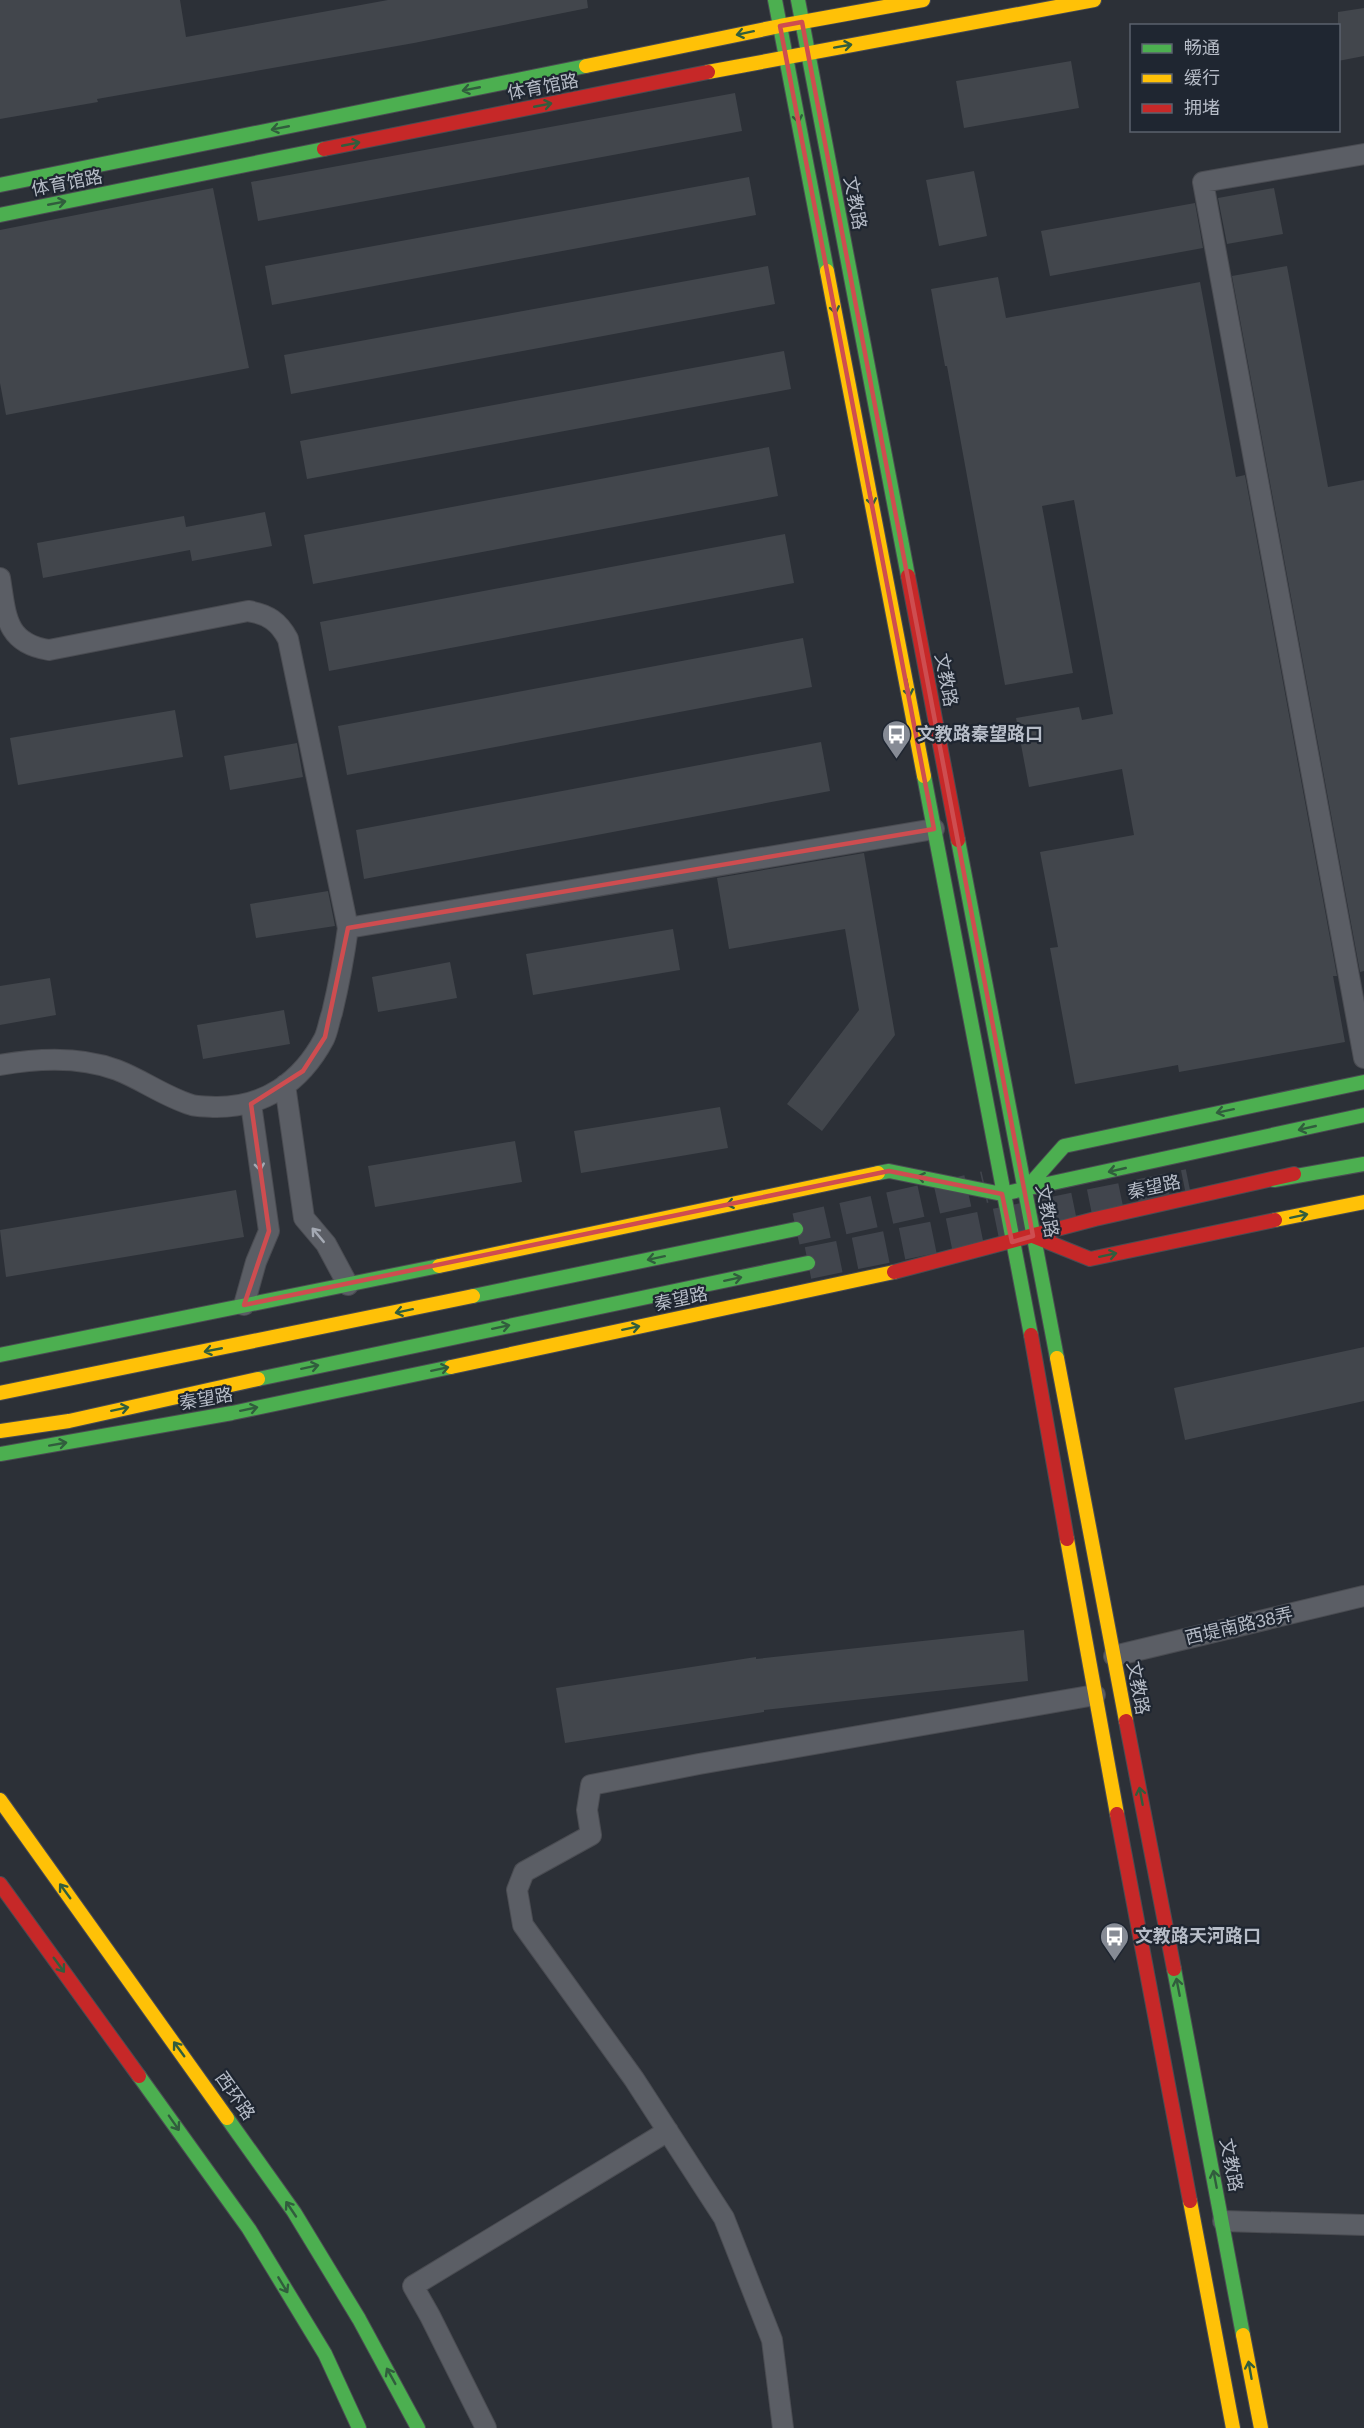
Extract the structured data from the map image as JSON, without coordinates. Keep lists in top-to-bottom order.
{
  "streets": {
    "main road": [
      "体育馆路",
      "文教路",
      "秦望路",
      "西环路"
    ],
    "street": ["西堤南路38弄"]
  },
  "crossings": [
    ["体育馆路", "文教路"],
    ["文教路", "秦望路"],
    ["文教路", "西堤南路38弄"]
  ],
  "places": {
    "bus stop": ["文教路秦望路口", "文教路天河路口"]
  },
  "legend": ["畅通", "缓行", "拥堵"]
}
